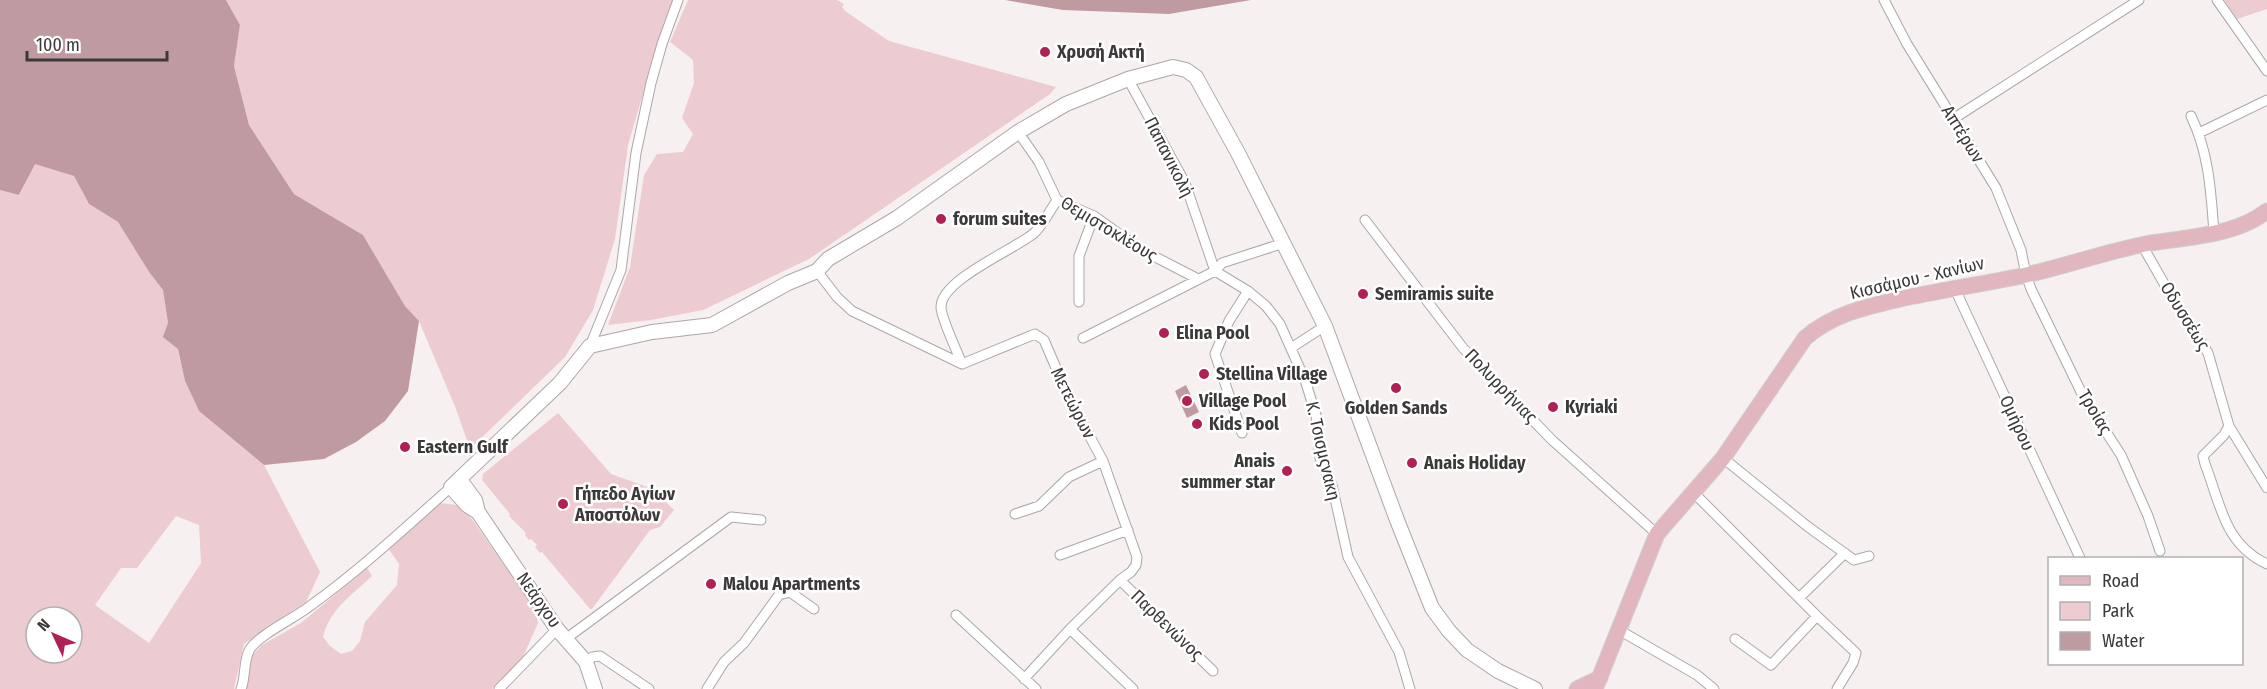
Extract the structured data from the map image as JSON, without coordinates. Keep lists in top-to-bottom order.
{
  "streets": {
    "main road": ["Κισσάμου - Χανίων"],
    "street": [
      "Απτέρων",
      "Παπανικολή",
      "Θεμιστοκλέους",
      "Οδυσσέως",
      "Πολυρρήνιας",
      "Μετεώρων",
      "Τροίας",
      "Ομήρου",
      "Κ. Τσισμςνακη",
      "Νεάρχου",
      "Παρθενώνος"
    ]
  },
  "crossings": [
    ["Απτέρων", "Κισσάμου - Χανίων"],
    ["Απτέρων", "Τροίας"],
    ["Παπανικολή", "Κ. Τσισμςνακη"],
    ["Κισσάμου - Χανίων", "Οδυσσέως"],
    ["Κισσάμου - Χανίων", "Πολυρρήνιας"],
    ["Κισσάμου - Χανίων", "Τροίας"],
    ["Κισσάμου - Χανίων", "Ομήρου"],
    ["Μετεώρων", "Παρθενώνος"]
  ],
  "places": [
    "Χρυσή Ακτή",
    "forum suites",
    "Semiramis suite",
    "Elina Pool",
    "Stellina Village",
    "Golden Sands",
    "Village Pool",
    "Kyriaki",
    "Kids Pool",
    "Eastern Gulf",
    "Anais Holiday",
    "Anais summer star",
    "Γήπεδο Αγίων Αποστόλων",
    "Malou Apartments"
  ],
  "legend": ["Road", "Park", "Water"],
  "scale_bar": "100 m",
  "north": "top left"
}
